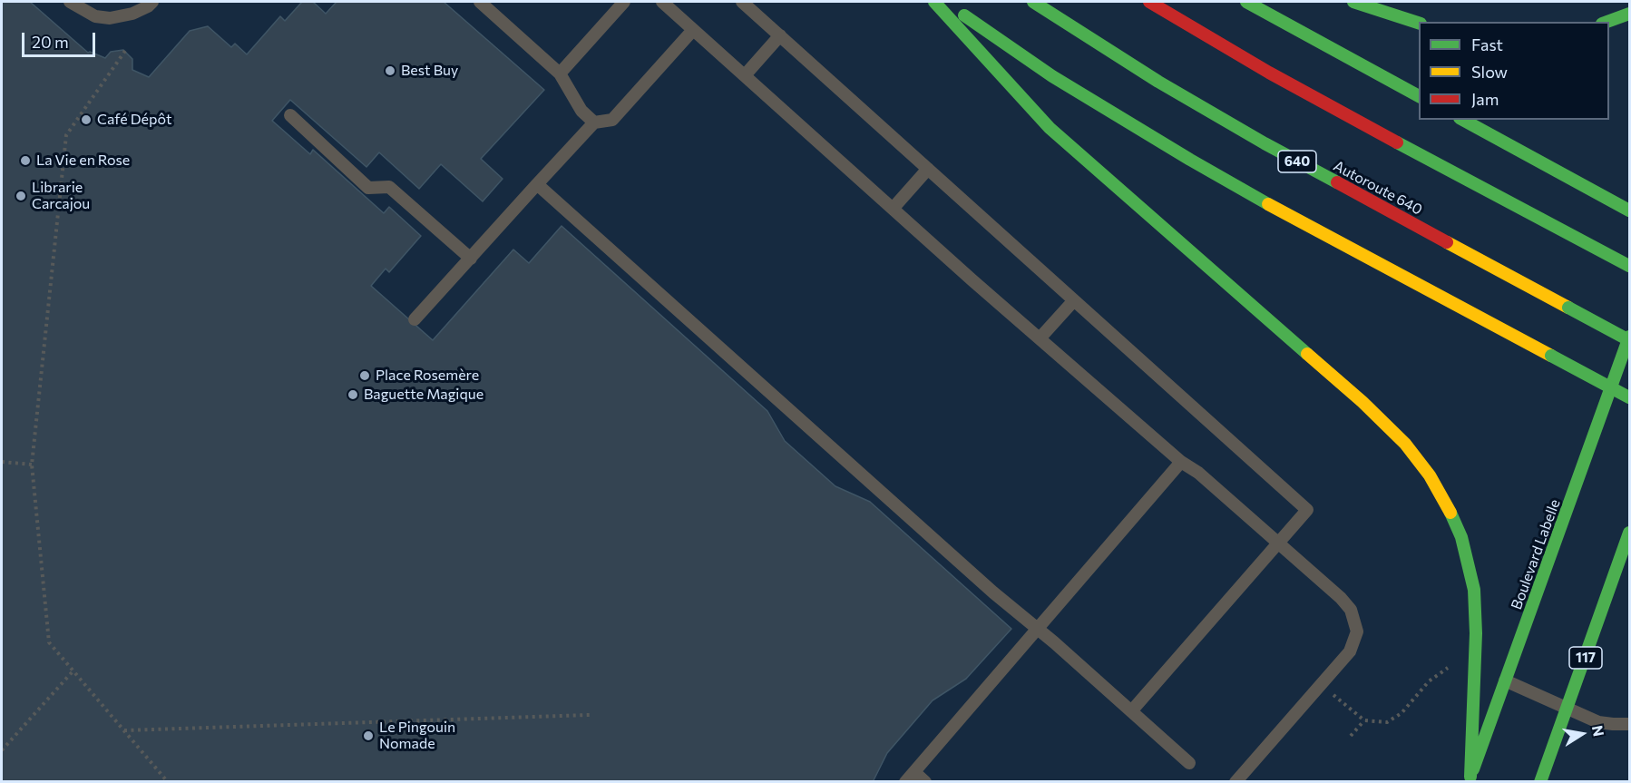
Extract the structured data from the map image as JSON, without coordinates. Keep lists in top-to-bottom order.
{
  "streets": {
    "main road": [
      "640",
      "Autoroute 640",
      "Boulevard Labelle",
      "117"
    ]
  },
  "crossings": [
    ["Autoroute 640", "Boulevard Labelle"]
  ],
  "places": [
    "Best Buy",
    "Café Dépôt",
    "La Vie en Rose",
    "Librarie Carcajou",
    "Place Rosemère",
    "Baguette Magique",
    "Le Pingouin Nomade"
  ],
  "legend": ["Fast", "Slow", "Jam"],
  "scale_bar": "20 m",
  "north": "right"
}
